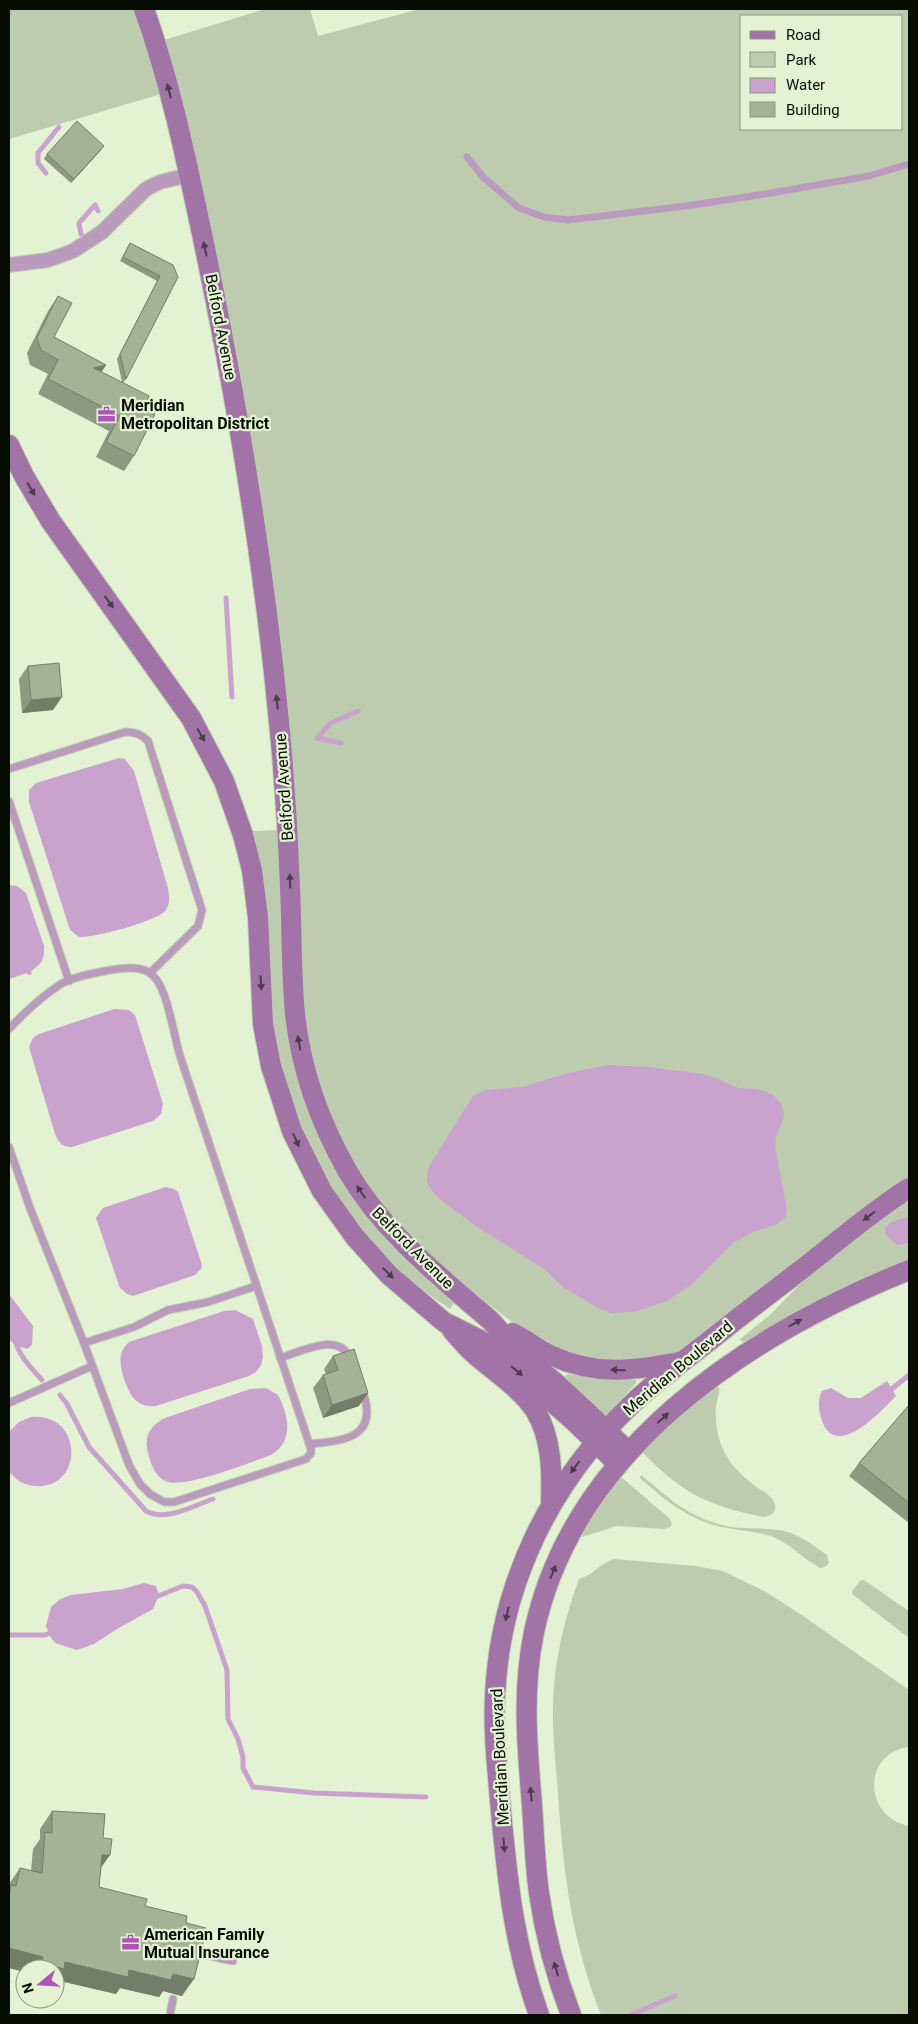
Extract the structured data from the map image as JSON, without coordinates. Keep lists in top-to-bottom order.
{
  "streets": {
    "main road": ["Belford Avenue", "Meridian Boulevard"]
  },
  "crossings": [
    ["Belford Avenue", "Meridian Boulevard"]
  ],
  "places": {
    "office": ["Meridian Metropolitan District", "American Family Mutual Insurance"]
  },
  "legend": [
    "Road",
    "Park",
    "Water",
    "Building"
  ],
  "north": "left"
}
